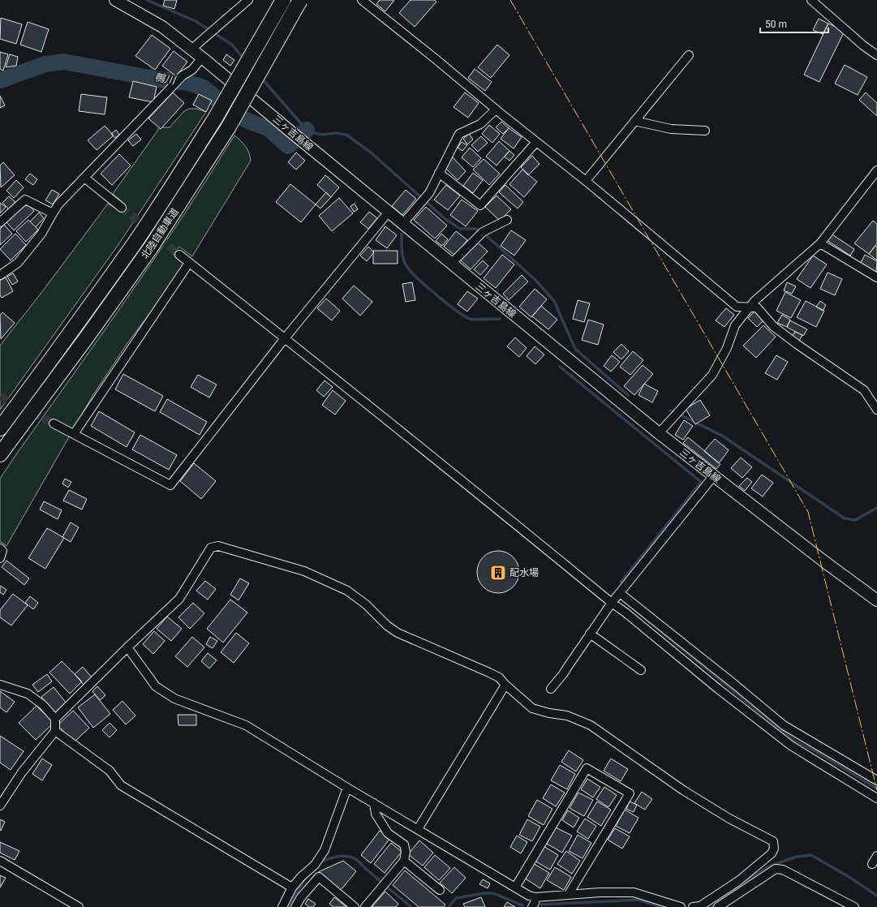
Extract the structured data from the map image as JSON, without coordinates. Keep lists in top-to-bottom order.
{
  "streets": {
    "highway": ["北陸自動車道"],
    "main road": ["三ヶ吉島線"]
  },
  "water": ["鴨川"],
  "places": {
    "building": ["配水場"]
  },
  "scale_bar": "50 m"
}
